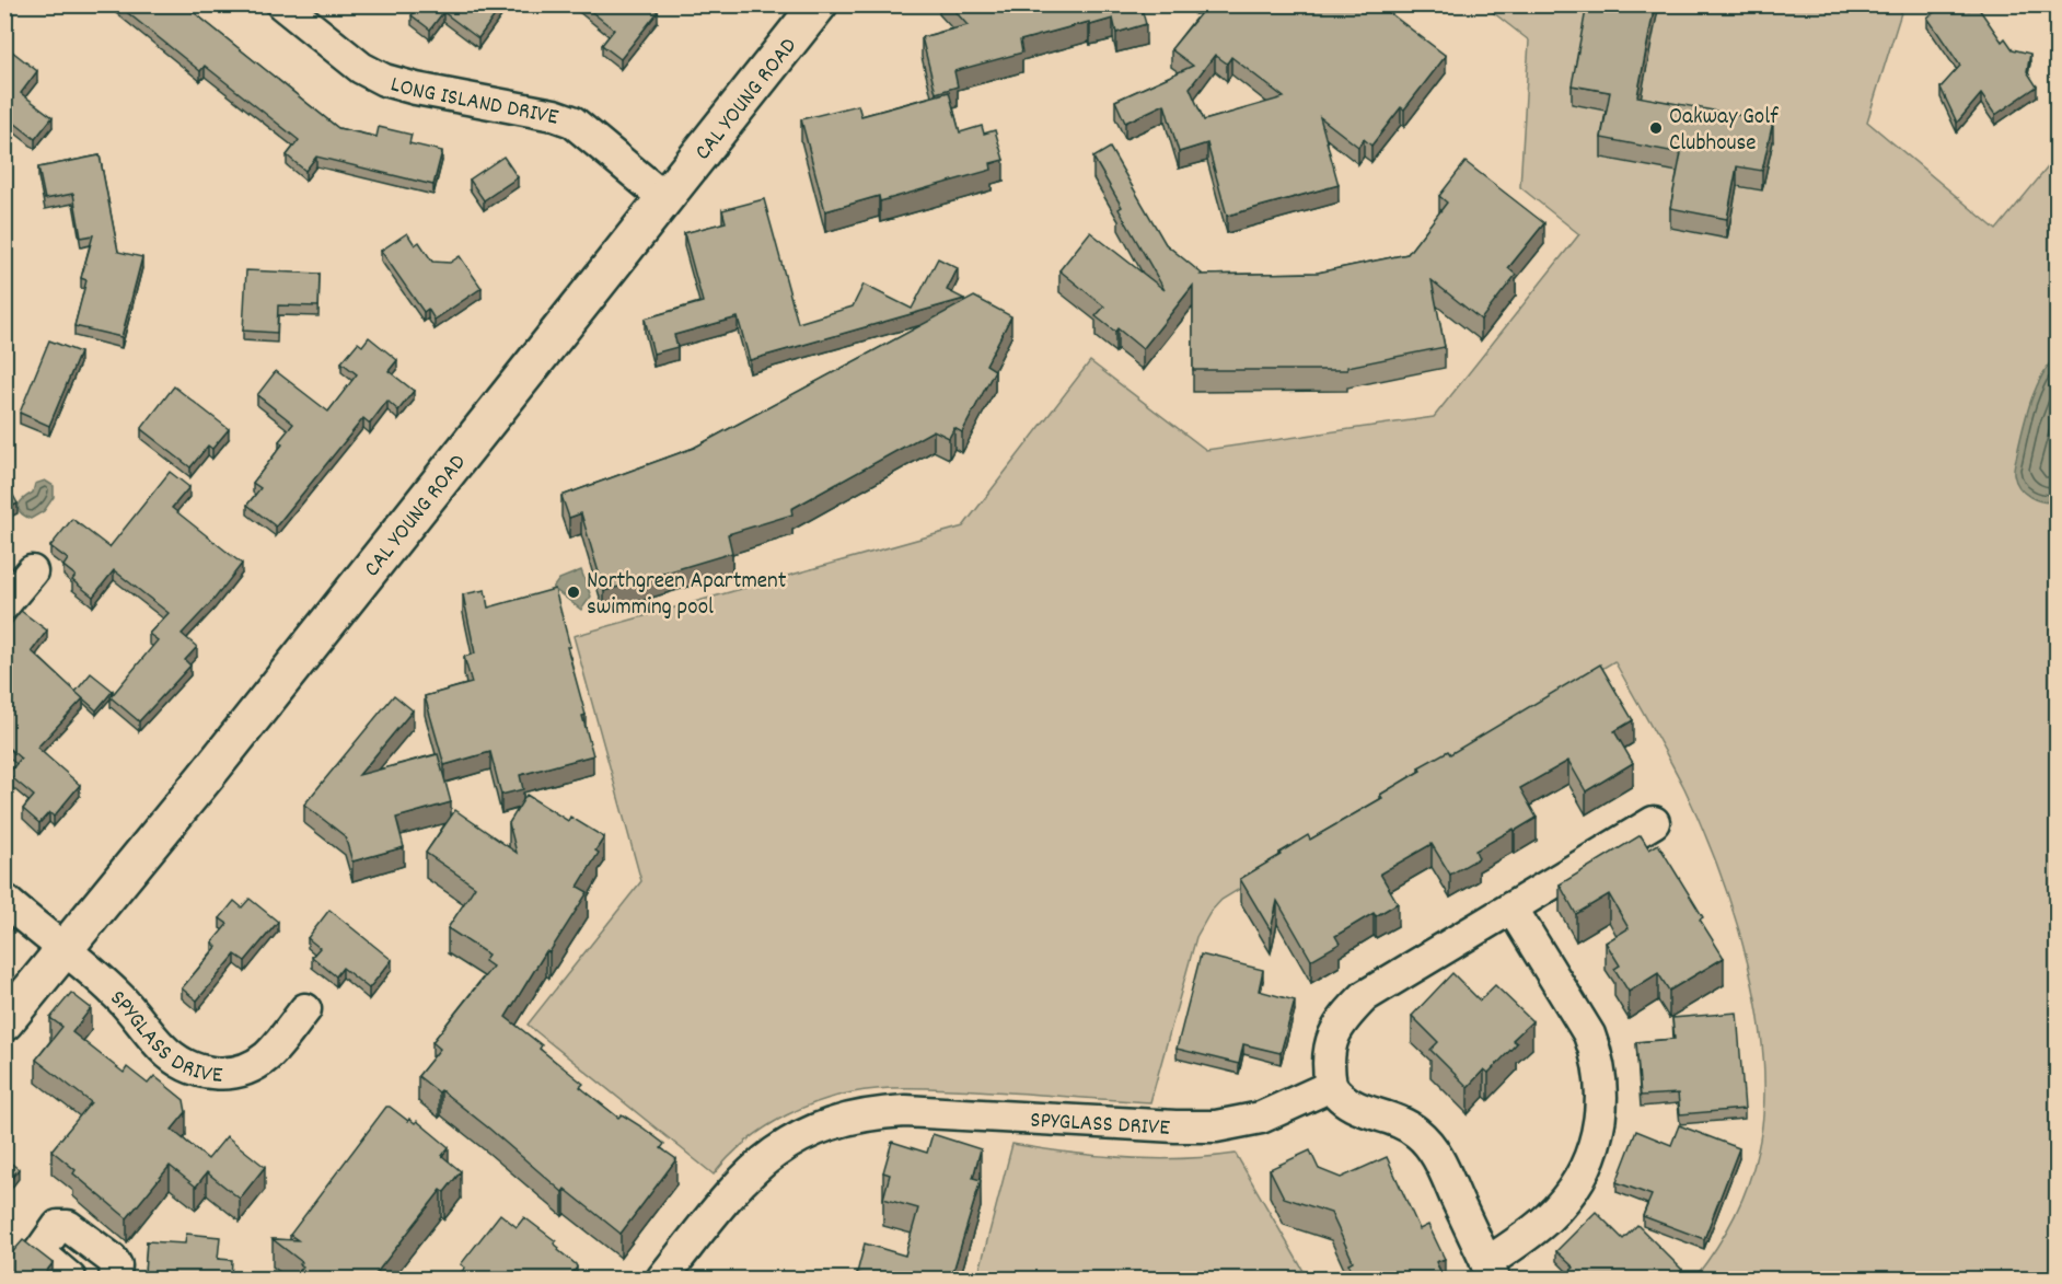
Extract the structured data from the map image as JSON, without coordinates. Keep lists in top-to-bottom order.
{
  "streets": {
    "main road": ["CAL YOUNG ROAD"],
    "street": ["LONG ISLAND DRIVE", "SPYGLASS DRIVE"]
  },
  "crossings": [
    ["CAL YOUNG ROAD", "LONG ISLAND DRIVE"],
    ["CAL YOUNG ROAD", "SPYGLASS DRIVE"]
  ],
  "places": ["Oakway Golf Clubhouse", "Northgreen Apartment swimming pool"]
}
